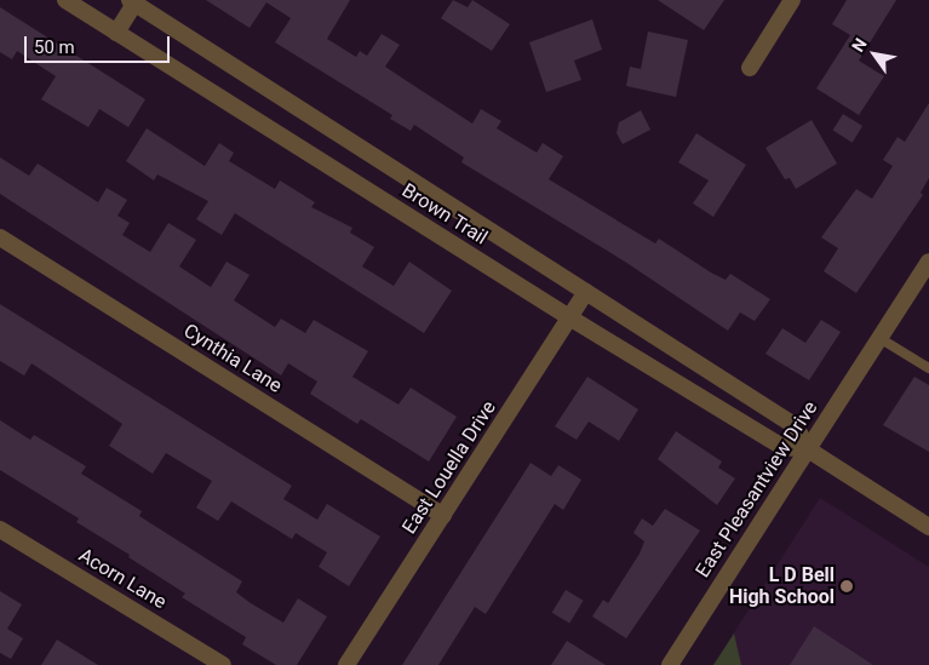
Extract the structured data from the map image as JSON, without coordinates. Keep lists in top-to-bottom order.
{
  "streets": {
    "street": [
      "Brown Trail",
      "Cynthia Lane",
      "East Louella Drive",
      "East Pleasantview Drive",
      "Acorn Lane"
    ]
  },
  "crossings": [
    ["Brown Trail", "East Louella Drive"],
    ["Brown Trail", "East Pleasantview Drive"],
    ["Cynthia Lane", "East Louella Drive"]
  ],
  "places": ["L D Bell High School"],
  "scale_bar": "50 m",
  "north": "top left"
}
